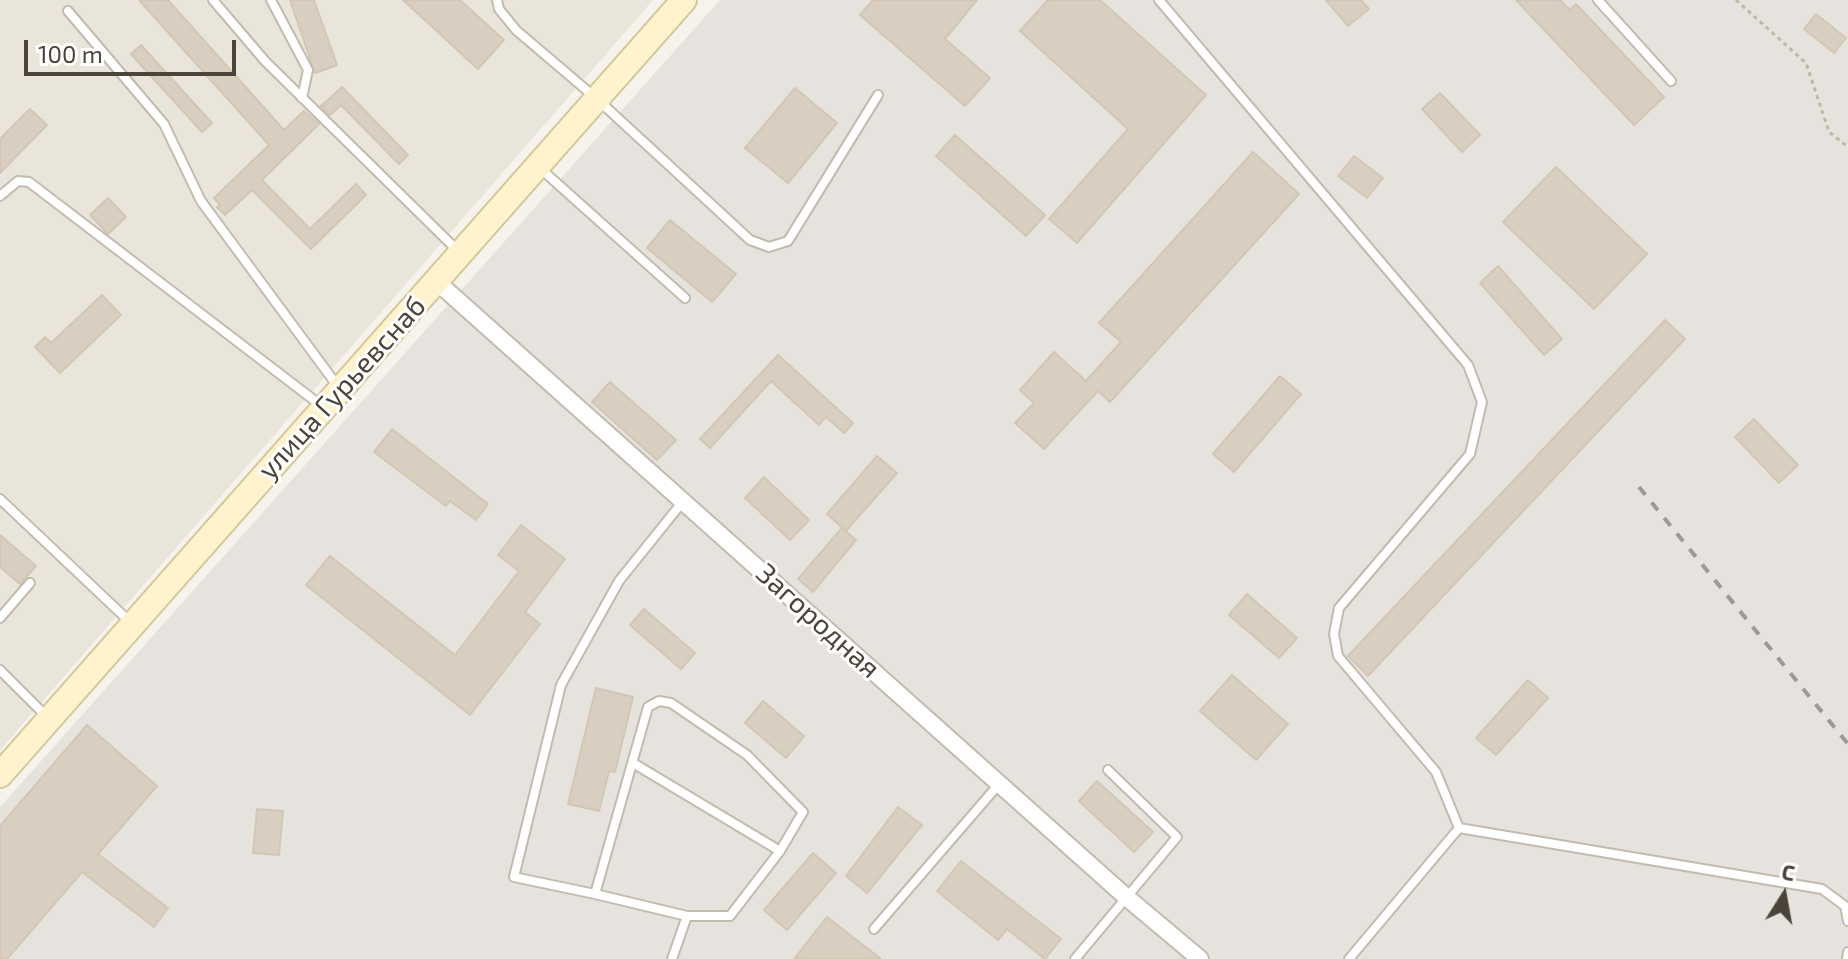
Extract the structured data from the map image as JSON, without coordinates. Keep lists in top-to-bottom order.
{
  "streets": {
    "street": ["улица Гурьевснаб", "Загородная"]
  },
  "crossings": [
    ["улица Гурьевснаб", "Загородная"]
  ],
  "scale_bar": "100 m",
  "north": "top"
}
